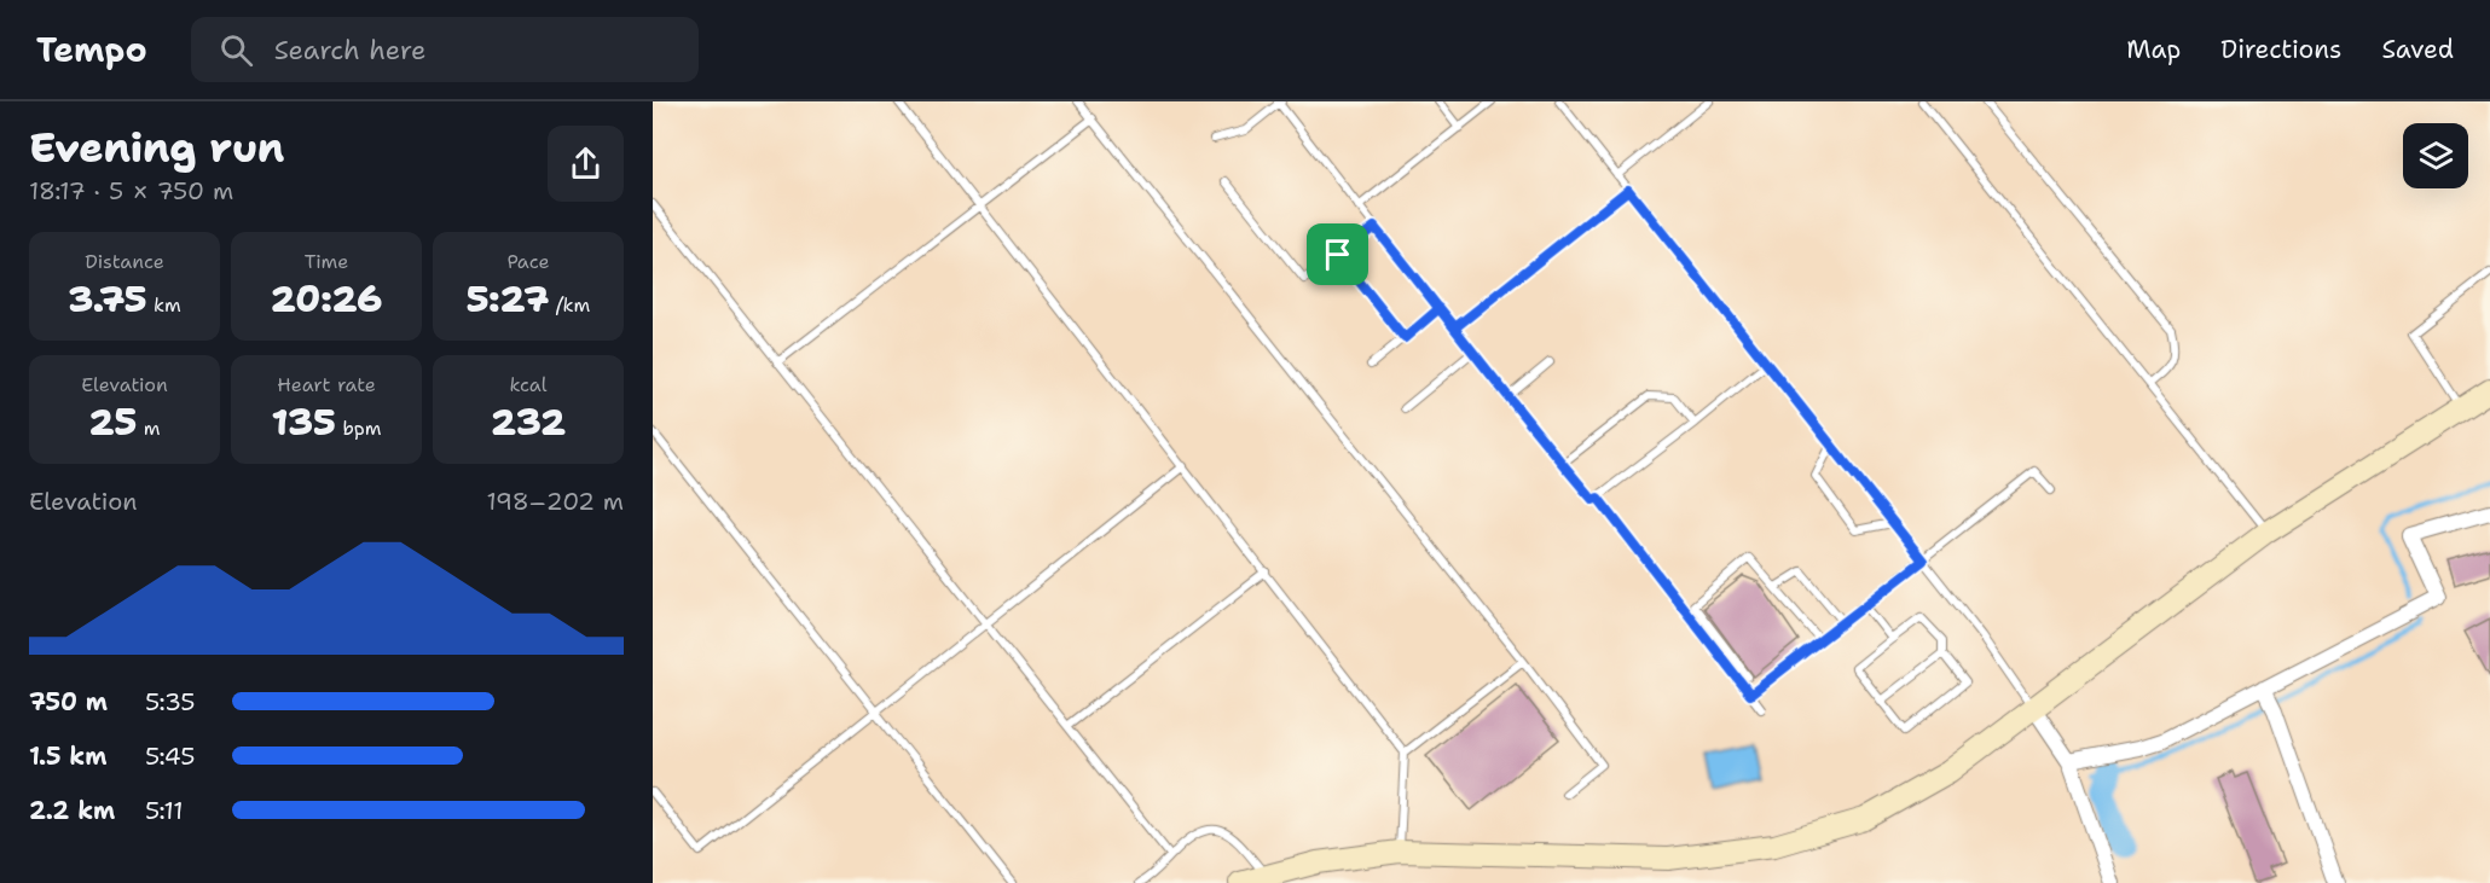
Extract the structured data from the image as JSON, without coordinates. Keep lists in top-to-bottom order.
{
  "page": {
    "header": "Tempo",
    "search": "Search here",
    "nav": ["Map", "Directions", "Saved"],
    "heading": ["Evening run", "18:17 · 5 × 750 m"],
    "stats": [
      ["Distance", "3.75 km"],
      ["Time", "20:26"],
      ["Pace", "5:27 /km"],
      ["Elevation", "25 m"],
      ["Heart rate", "135 bpm"],
      ["kcal", "232"]
    ],
    "chart": ["Elevation", "198–202 m"],
    "list": [
      {
        "name": "750 m",
        "note": "5:35"
      },
      {
        "name": "1.5 km",
        "note": "5:45"
      },
      {
        "name": "2.2 km",
        "note": "5:11"
      }
    ]
  }
}
